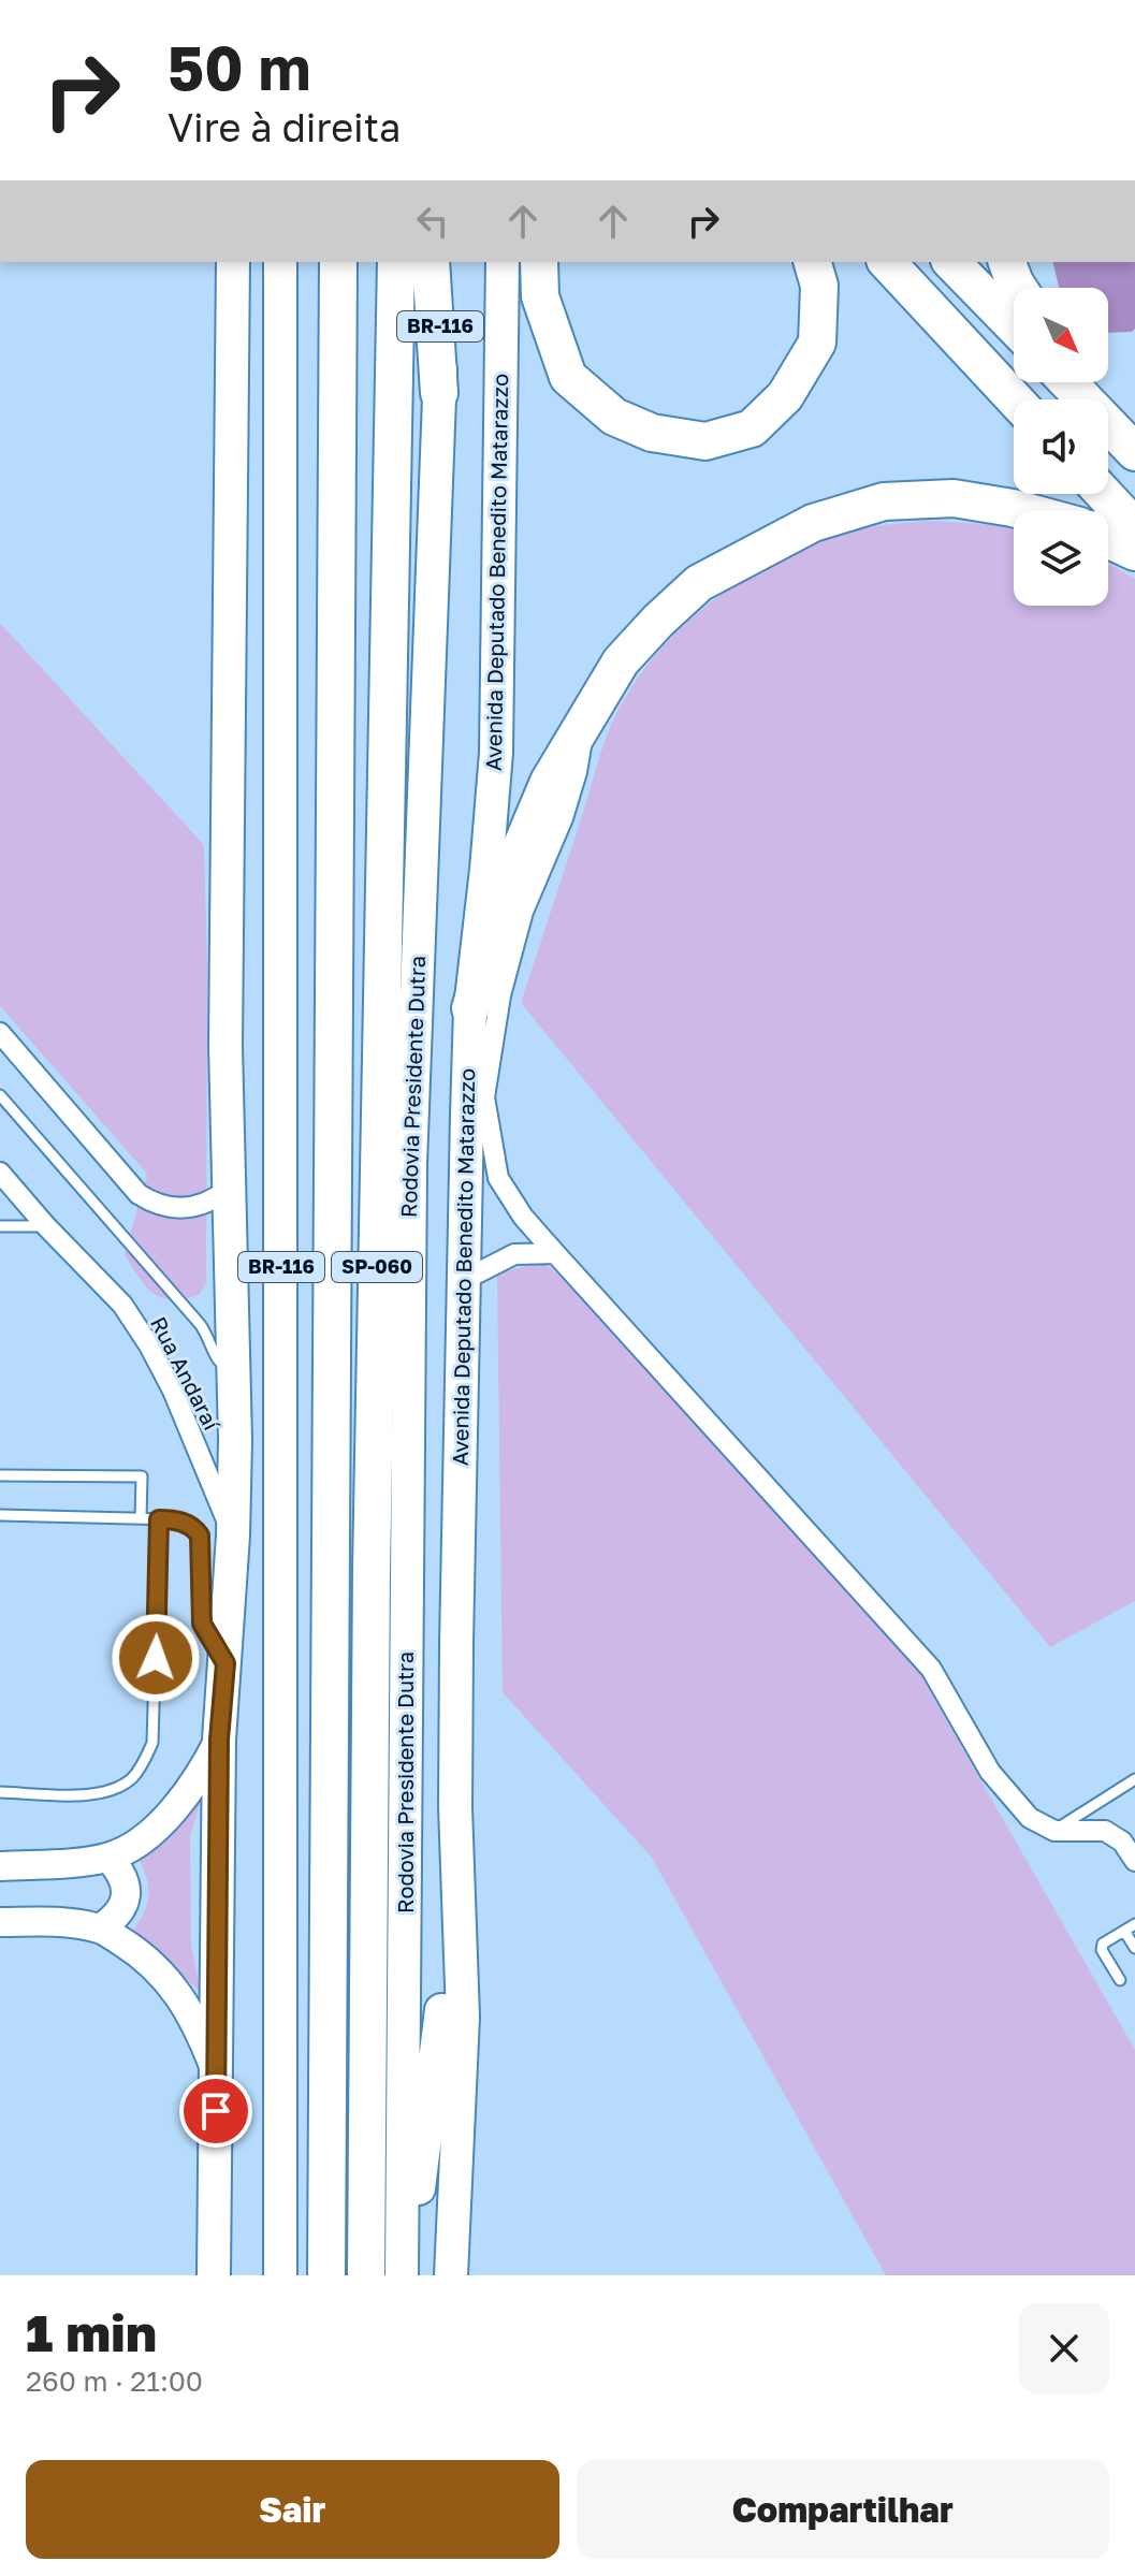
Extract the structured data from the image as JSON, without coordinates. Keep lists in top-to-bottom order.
{
  "streets": {
    "highway": ["Rodovia Presidente Dutra", "SP-060"],
    "main road": ["BR-116", "Avenida Deputado Benedito Matarazzo"],
    "street": ["Rua Andaraí"]
  },
  "north": "bottom right",
  "page": {
    "turn": ["50 m", "Vire à direita"],
    "heading": ["1 min", "260 m · 21:00"],
    "buttons": ["Sair", "Compartilhar"]
  }
}
